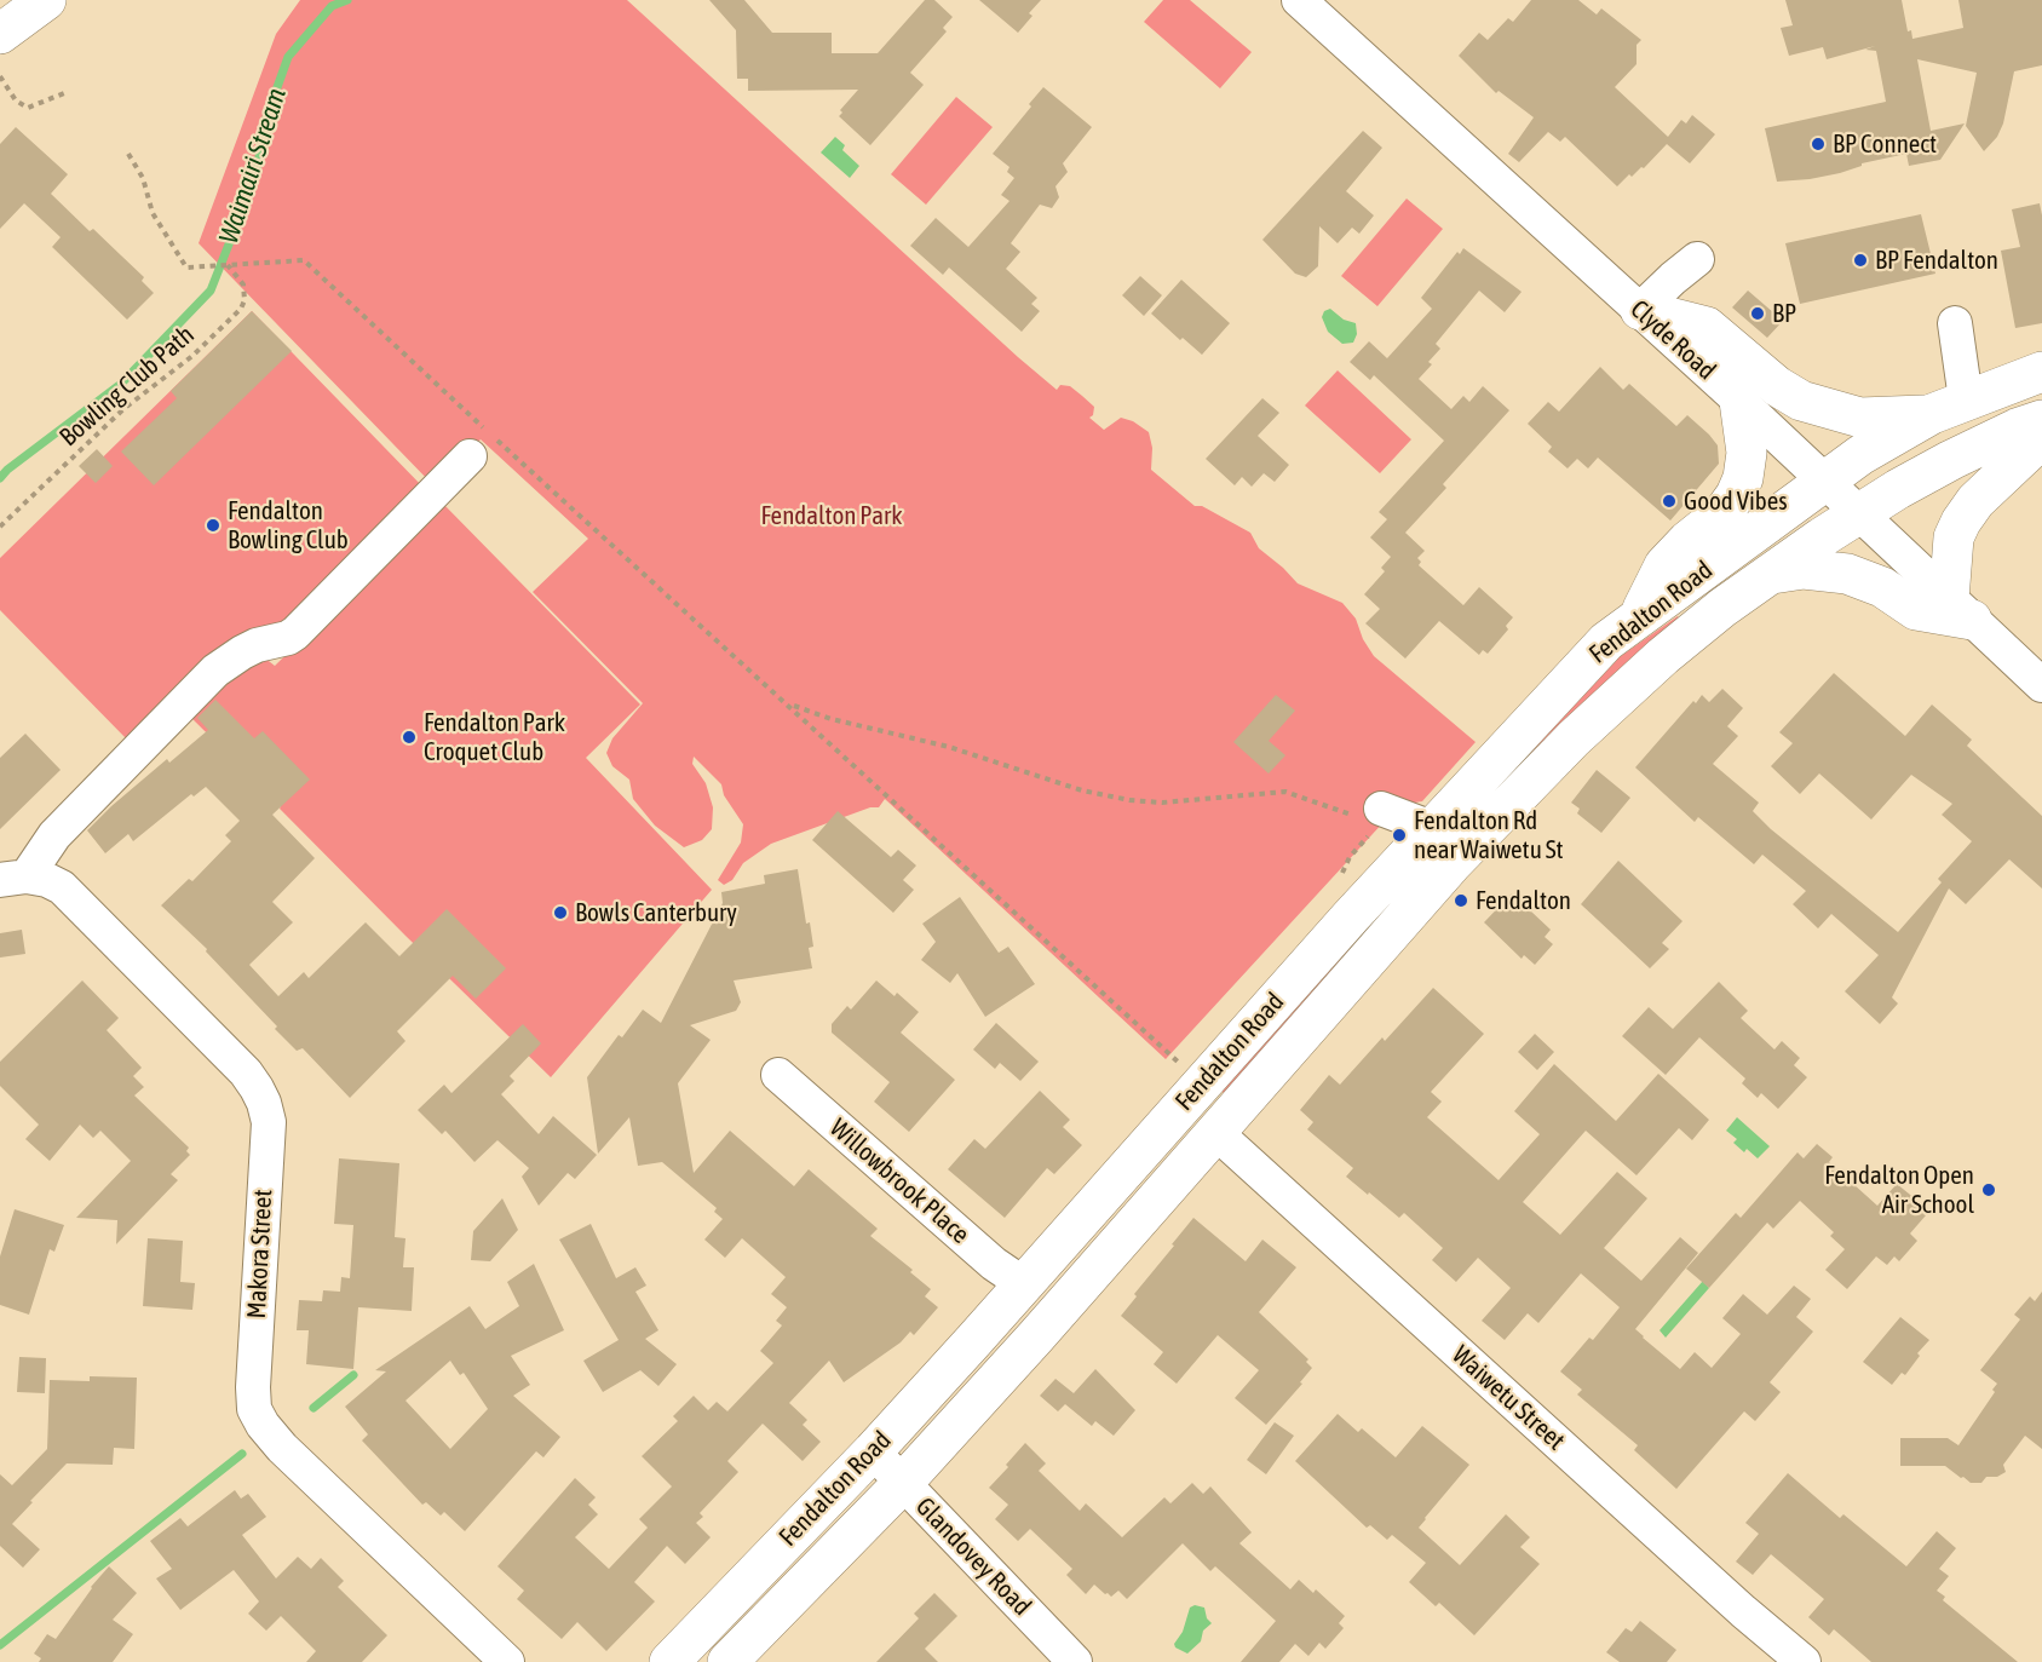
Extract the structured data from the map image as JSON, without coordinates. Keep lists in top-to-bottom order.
{
  "streets": {
    "main road": ["Fendalton Road"],
    "street": [
      "Clyde Road",
      "Willowbrook Place",
      "Makora Street",
      "Waiwetu Street",
      "Glandovey Road"
    ],
    "path": ["Bowling Club Path"]
  },
  "crossings": [
    ["Clyde Road", "Fendalton Road"],
    ["Fendalton Road", "Willowbrook Place"],
    ["Fendalton Road", "Waiwetu Street"],
    ["Fendalton Road", "Glandovey Road"]
  ],
  "water": ["Waimairi Stream"],
  "parks": ["Fendalton Park"],
  "places": [
    "BP Connect",
    "BP Fendalton",
    "BP",
    "Good Vibes",
    "Fendalton Bowling Club",
    "Fendalton Park Croquet Club",
    "Fendalton Rd near Waiwetu St",
    "Fendalton",
    "Bowls Canterbury",
    "Fendalton Open Air School"
  ]
}
